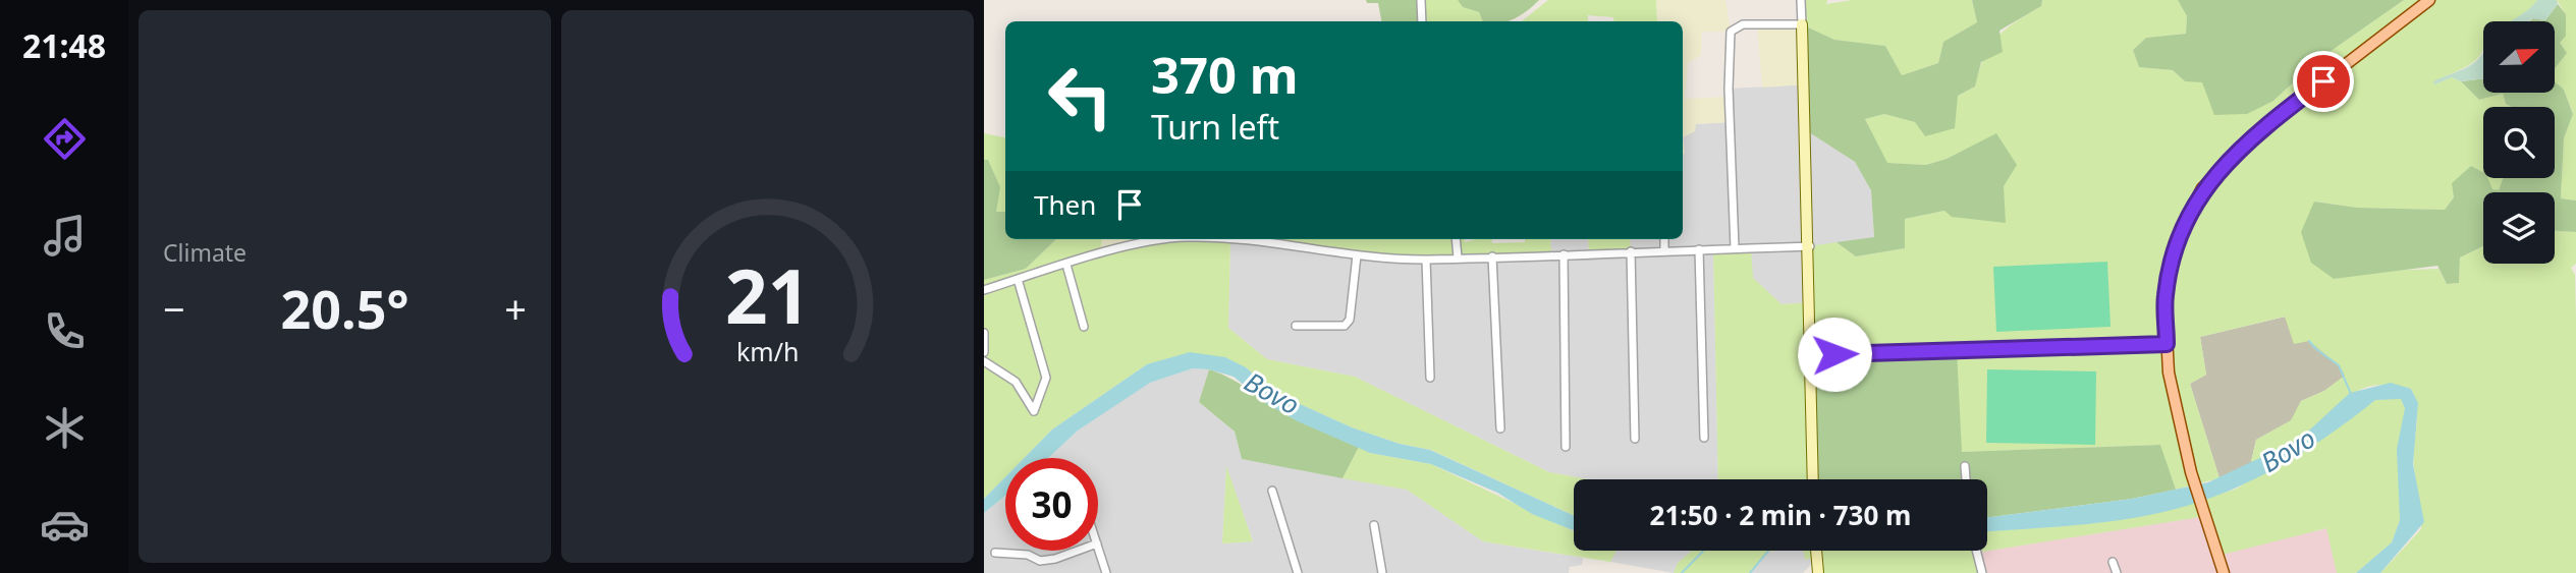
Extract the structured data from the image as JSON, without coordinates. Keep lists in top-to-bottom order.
{
  "water": ["Bovo"],
  "north": "right",
  "page": {
    "tabs": "21:48",
    "tile": "Climate",
    "turn": ["370 m", "Turn left"],
    "then": "Then",
    "heat": ["−", "20.5°", "+"],
    "limit": "30",
    "trip": "21:50 · 2 min · 730 m",
    "gauge": ["21", "km/h"]
  }
}
